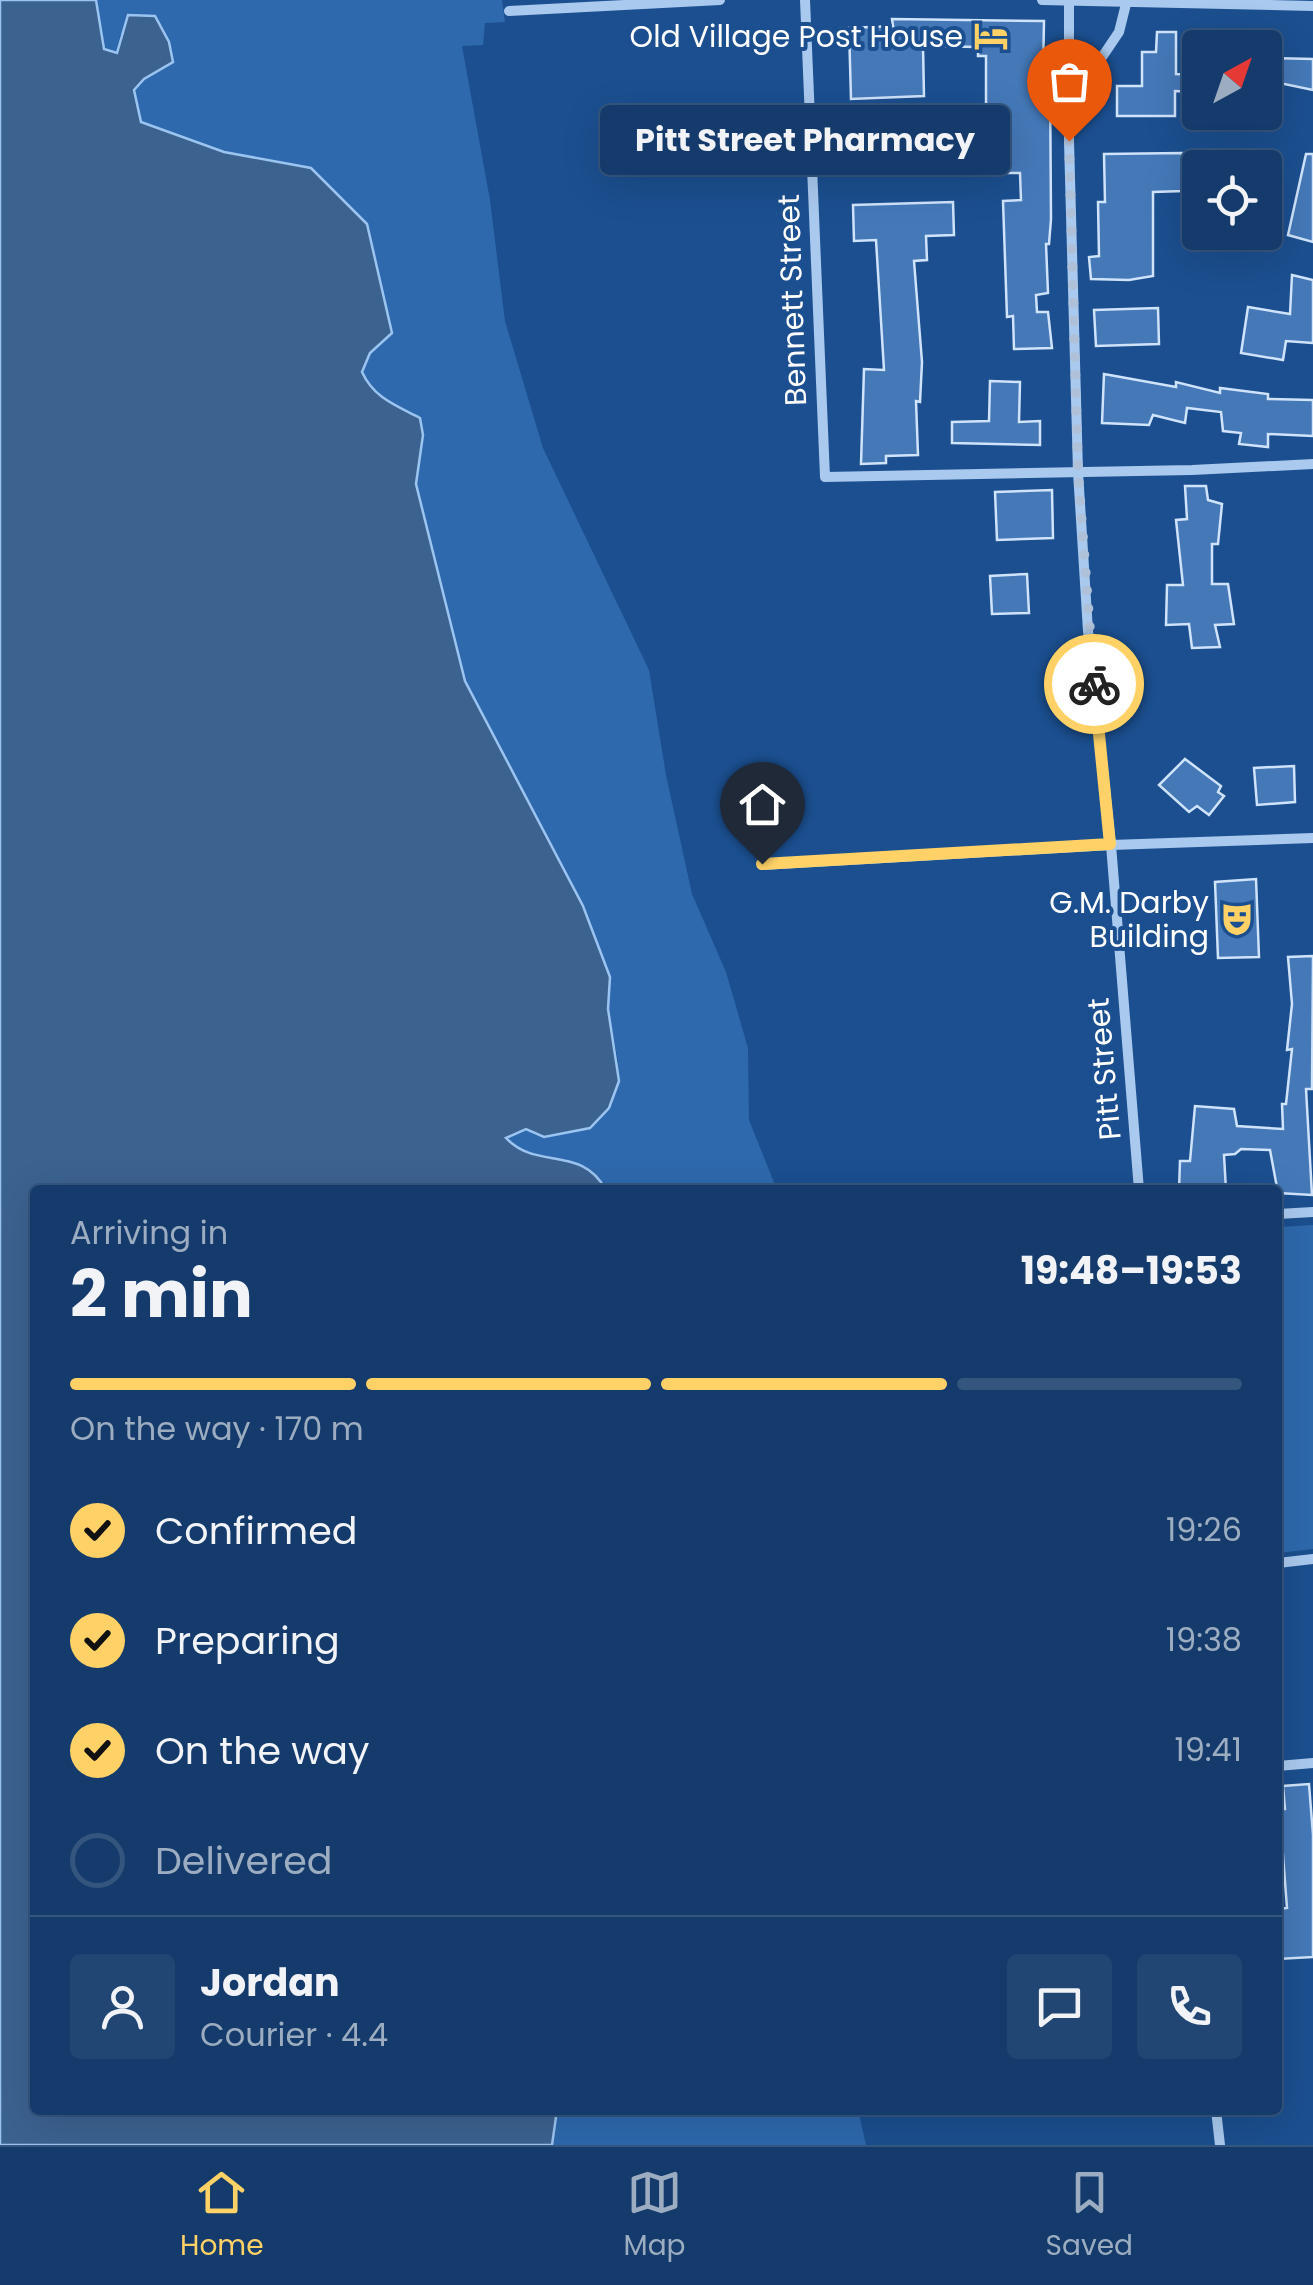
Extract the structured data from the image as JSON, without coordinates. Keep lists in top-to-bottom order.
{
  "streets": {
    "street": ["Bennett Street", "Pitt Street"]
  },
  "crossings": [
    ["Bennett Street", "Pitt Street"]
  ],
  "places": {
    "hotel": ["Old Village Post House"],
    "other": ["Pitt Street Pharmacy"],
    "theatre": ["G.M. Darby Building"]
  },
  "north": "top right",
  "page": {
    "bubble": "Pitt Street Pharmacy",
    "heading": ["2 min", "Arriving in", "19:48–19:53"],
    "panel": ["Jordan", "Courier · 4.4"],
    "bar": "On the way · 170 m",
    "list": [
      ["Confirmed", "19:26"],
      ["Preparing", "19:38"],
      ["On the way", "19:41"],
      "Delivered"
    ],
    "tabs": ["Home", "Map", "Saved"]
  }
}
